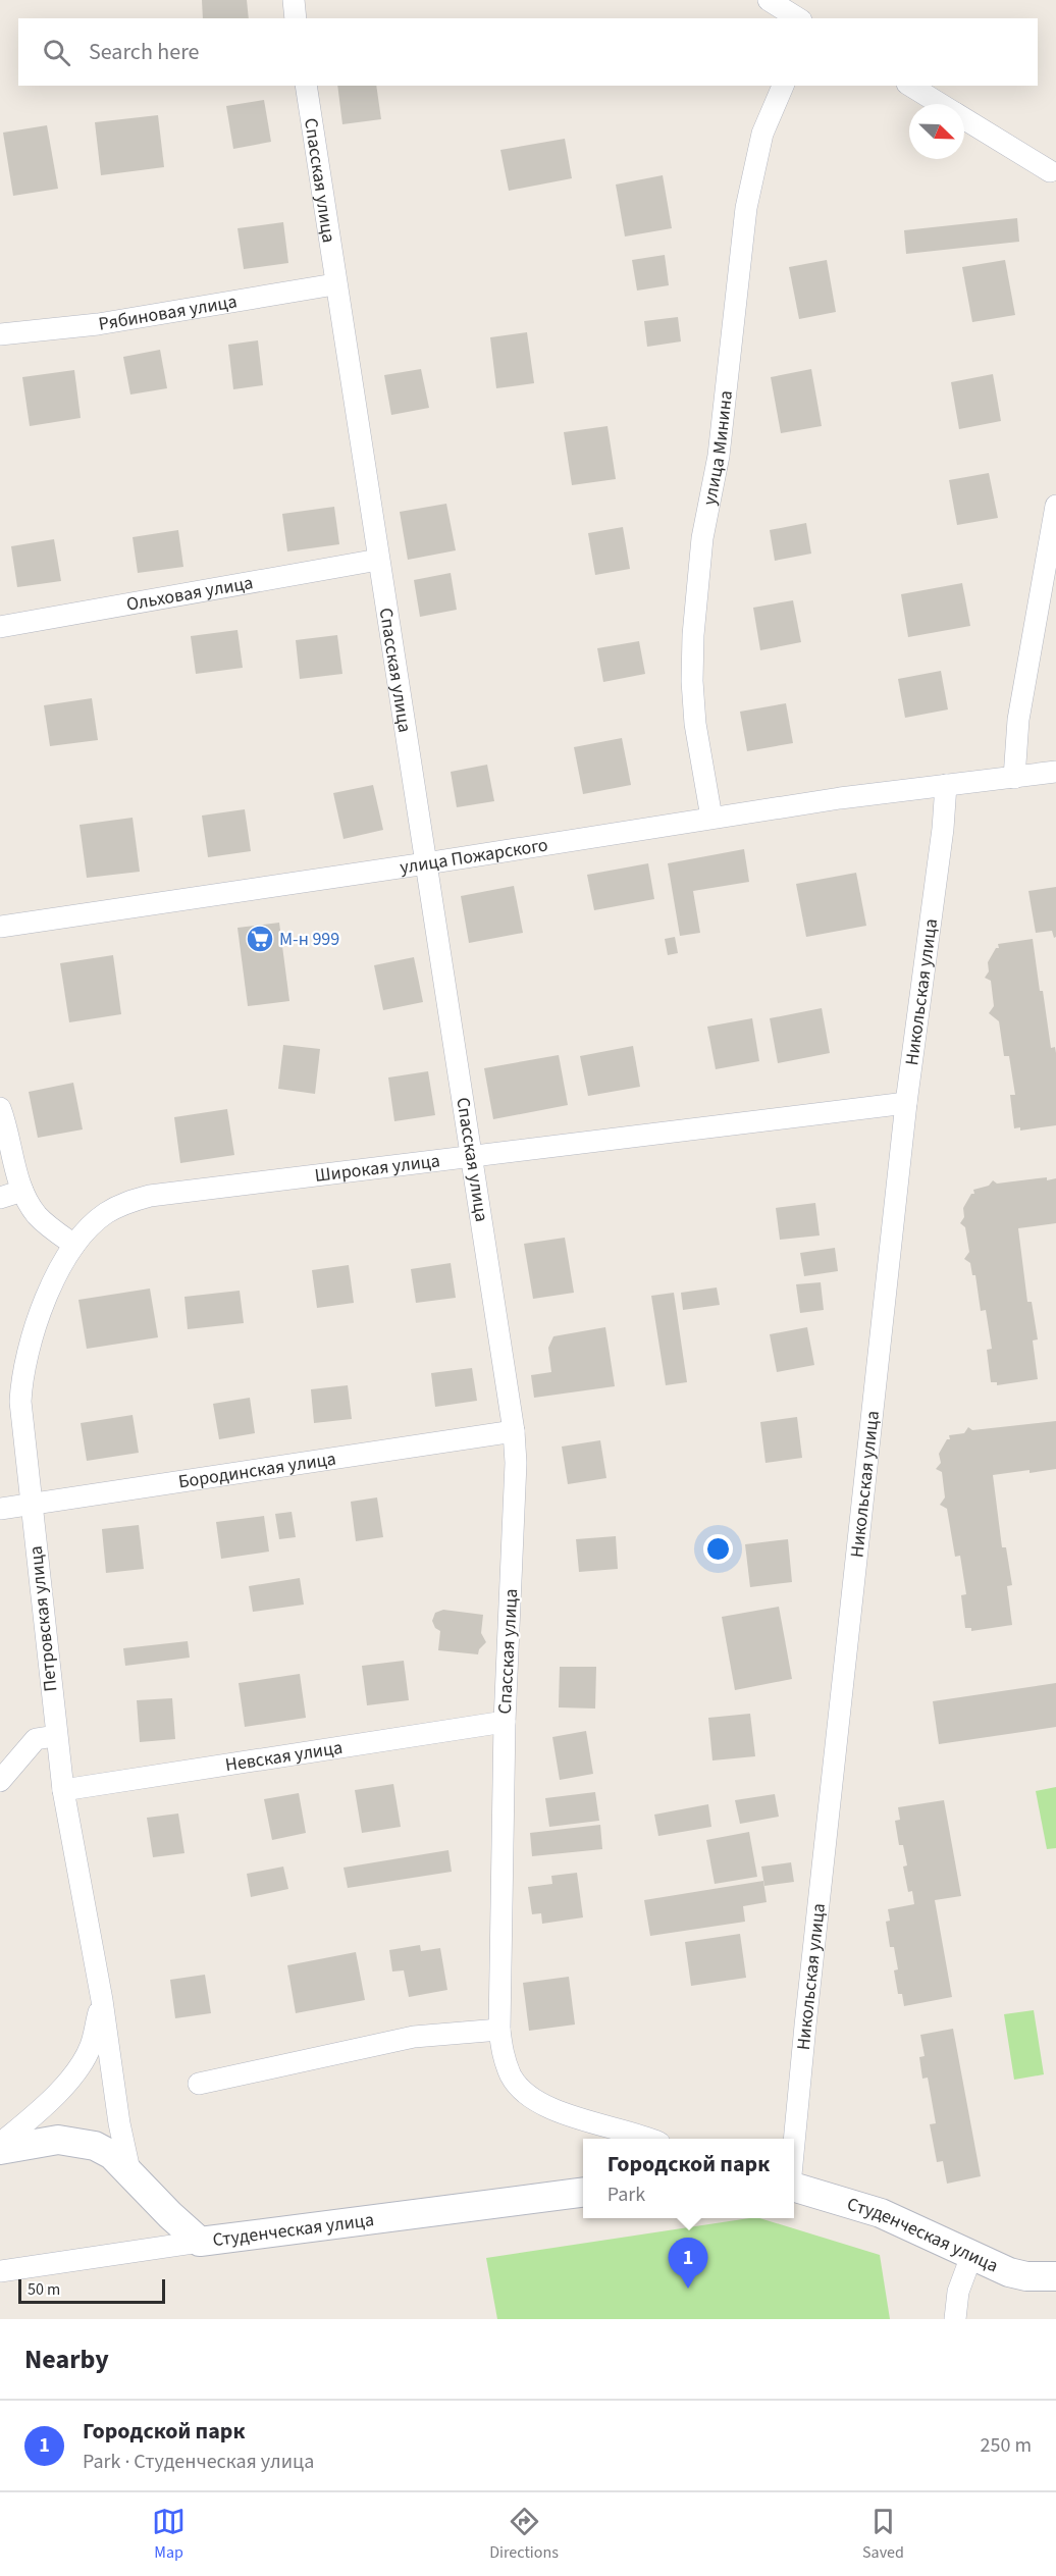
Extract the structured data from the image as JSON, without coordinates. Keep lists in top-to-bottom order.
{
  "streets": {
    "street": [
      "Спасская улица",
      "Рябиновая улица",
      "улица Минина",
      "Ольховая улица",
      "улица Пожарского",
      "Никольская улица",
      "Широкая улица",
      "Бородинская улица",
      "Петровская улица",
      "Невская улица",
      "Студенческая улица"
    ]
  },
  "crossings": [
    ["Спасская улица", "Рябиновая улица"],
    ["Спасская улица", "Ольховая улица"],
    ["Спасская улица", "улица Пожарского"],
    ["Спасская улица", "Широкая улица"],
    ["Спасская улица", "Бородинская улица"],
    ["Спасская улица", "Невская улица"],
    ["улица Минина", "улица Пожарского"],
    ["улица Пожарского", "Никольская улица"],
    ["Никольская улица", "Широкая улица"],
    ["Широкая улица", "Петровская улица"],
    ["Бородинская улица", "Петровская улица"],
    ["Петровская улица", "Невская улица"],
    ["Петровская улица", "Студенческая улица"]
  ],
  "places": {
    "supermarket": ["М-н 999"]
  },
  "scale_bar": "50 m",
  "north": "bottom right",
  "page": {
    "search": "Search here",
    "popup": ["Городской парк", "Park"],
    "pins": "1",
    "scale": "50 m",
    "heading": "Nearby",
    "list": [
      {
        "mark": "1",
        "name": "Городской парк",
        "note": "Park · Студенческая улица",
        "value": "250 m"
      }
    ],
    "nav": ["Map", "Directions", "Saved"]
  }
}
